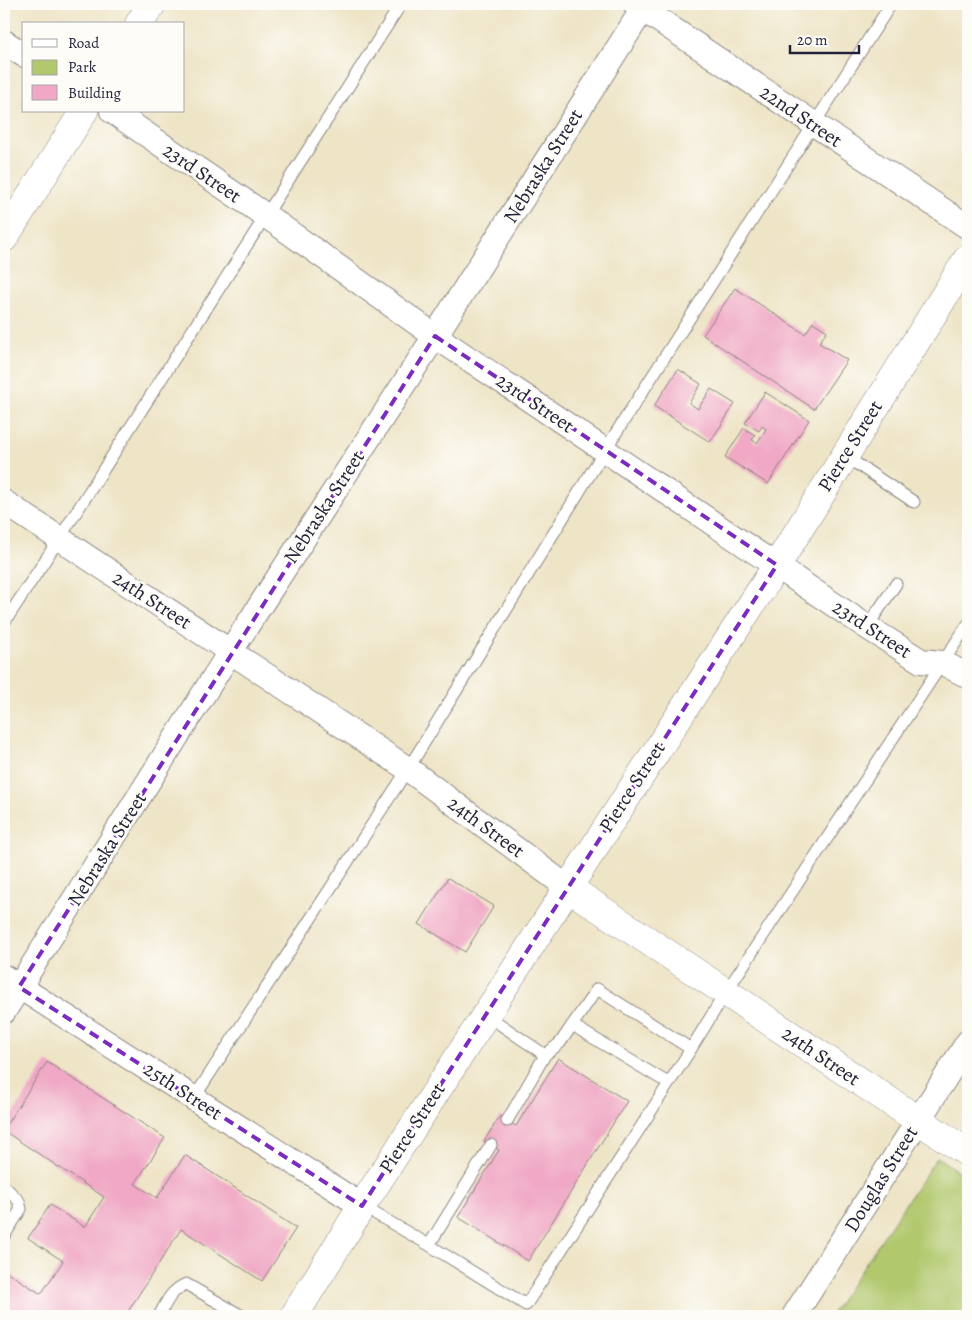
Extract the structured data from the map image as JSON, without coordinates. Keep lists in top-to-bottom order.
{
  "streets": {
    "main road": ["Pierce Street", "24th Street"],
    "street": [
      "22nd Street",
      "Nebraska Street",
      "23rd Street",
      "25th Street",
      "Douglas Street"
    ]
  },
  "crossings": [
    ["22nd Street", "Nebraska Street"],
    ["Nebraska Street", "23rd Street"],
    ["Nebraska Street", "24th Street"],
    ["Nebraska Street", "25th Street"],
    ["23rd Street", "Pierce Street"],
    ["Pierce Street", "24th Street"],
    ["Pierce Street", "25th Street"],
    ["24th Street", "Douglas Street"]
  ],
  "legend": ["Road", "Park", "Building"],
  "scale_bar": "20 m"
}
